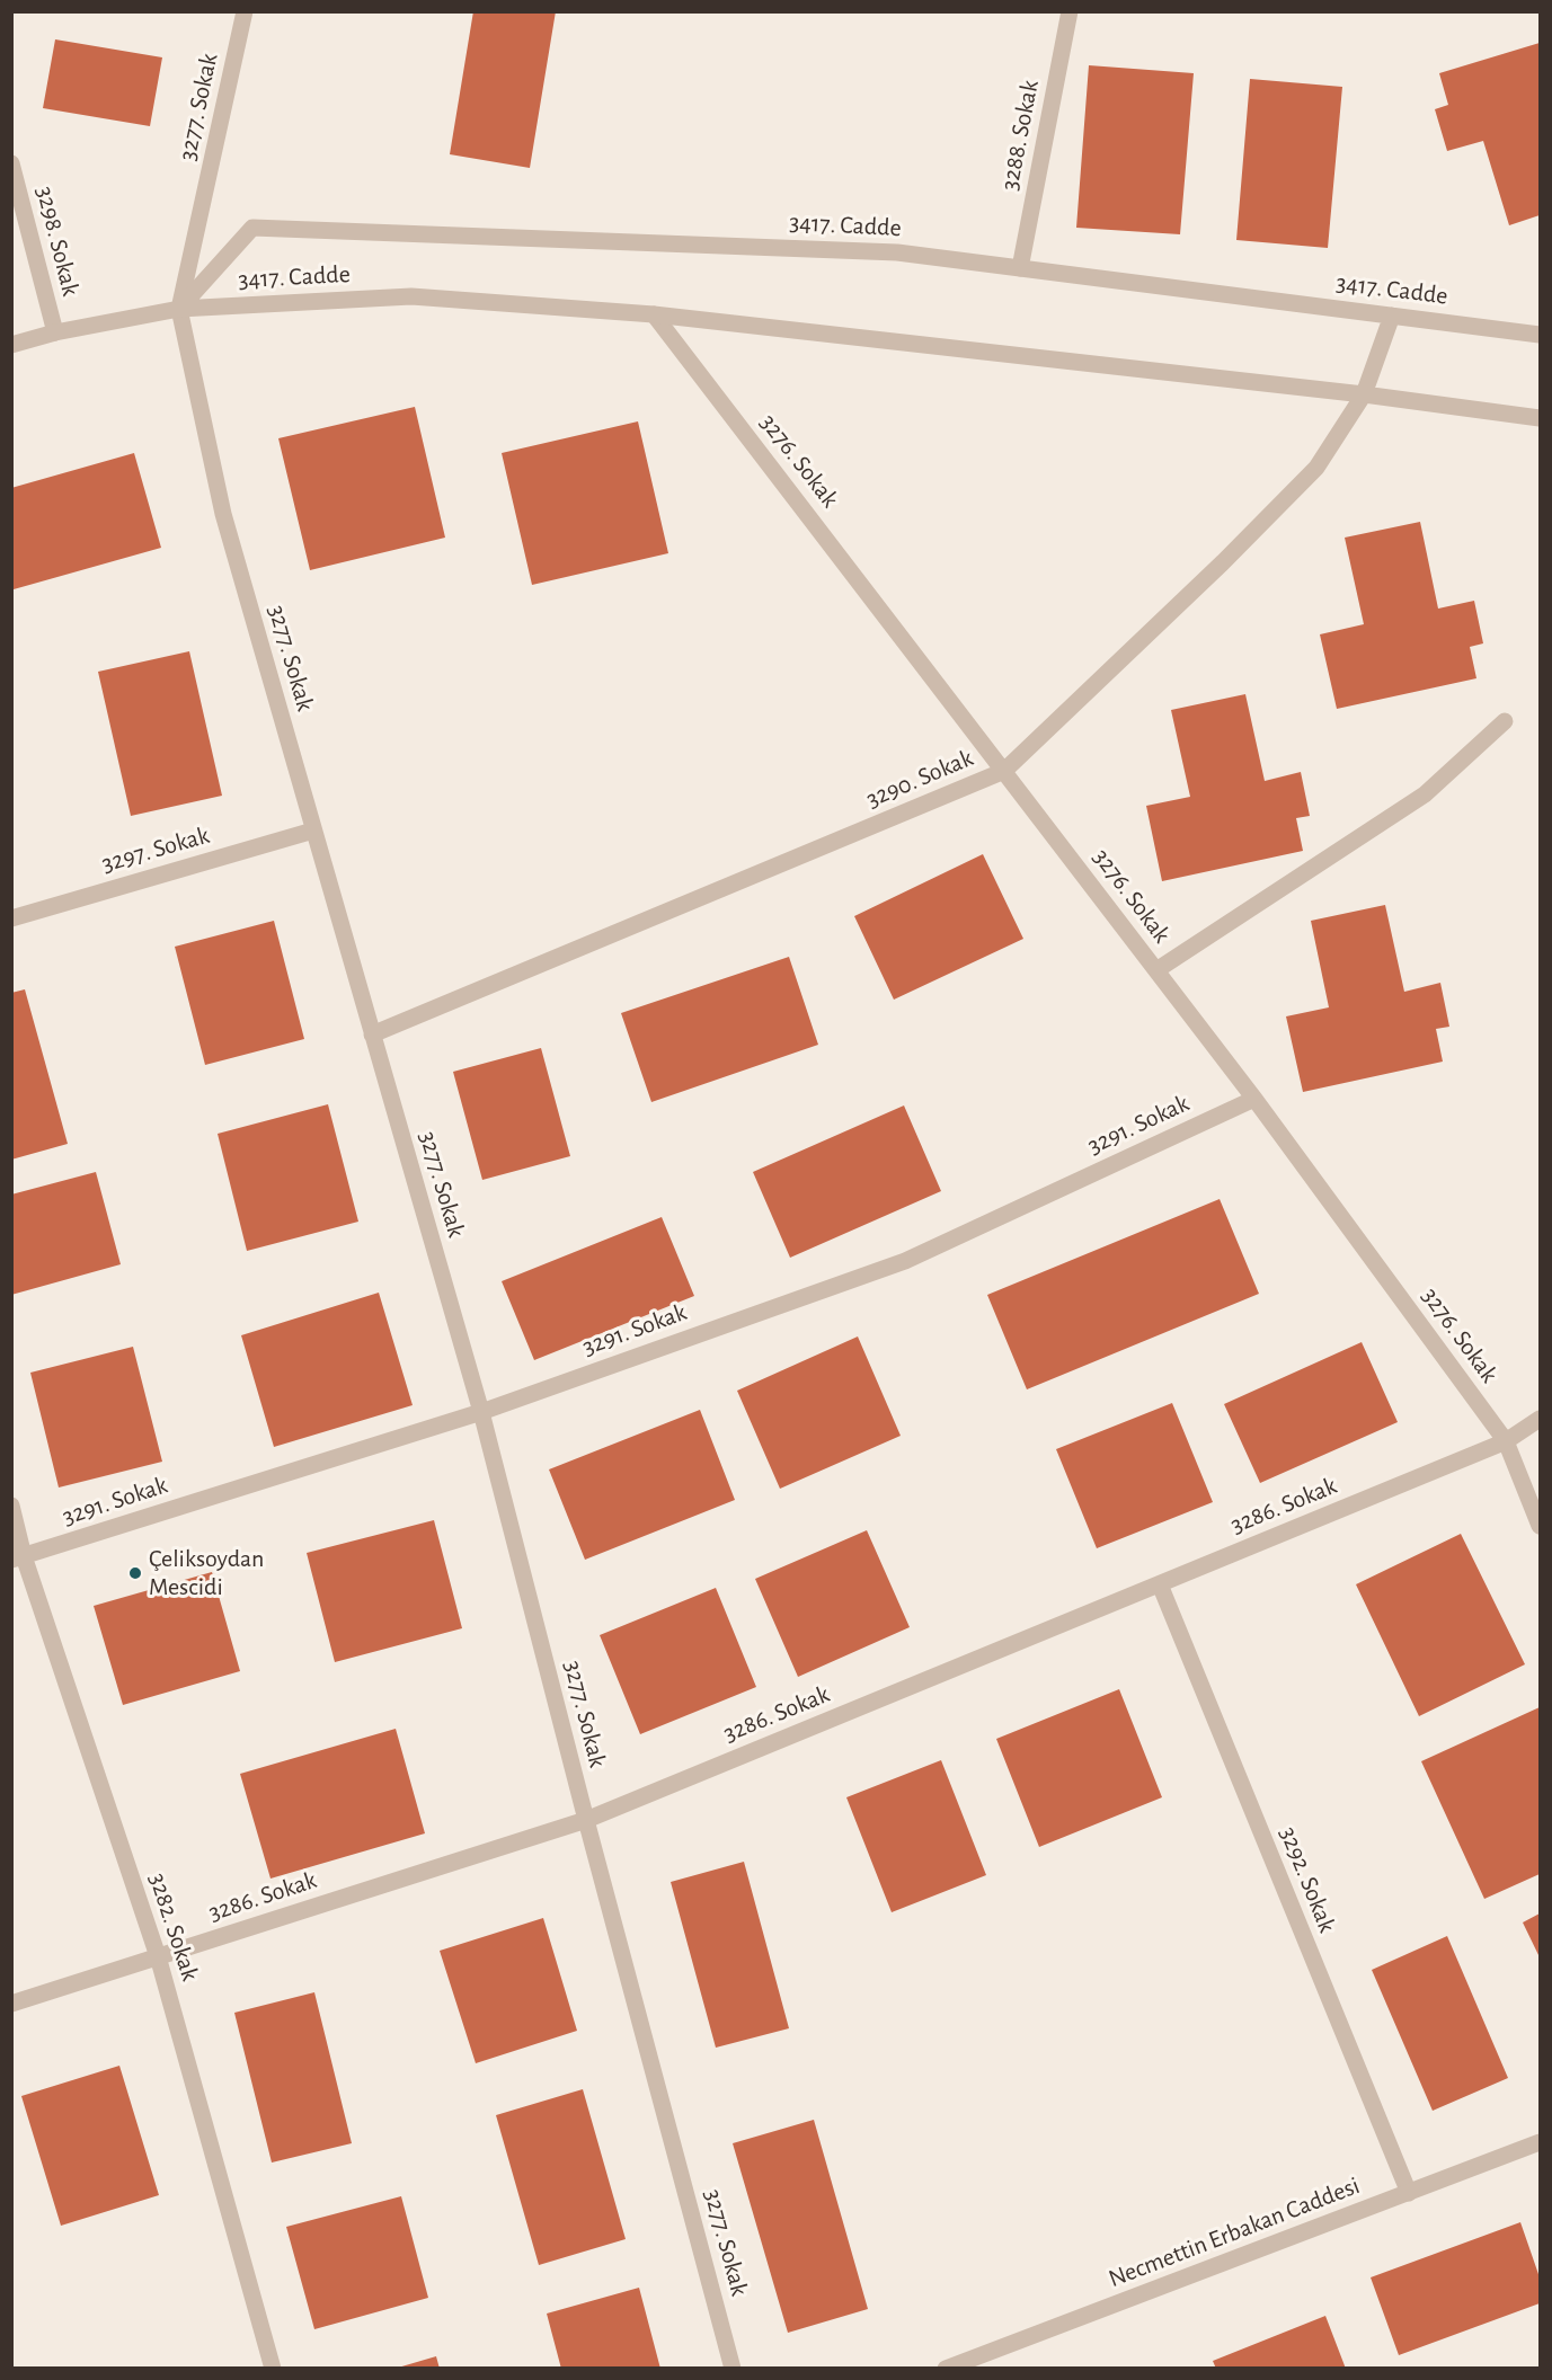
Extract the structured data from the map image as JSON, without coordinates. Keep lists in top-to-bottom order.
{
  "streets": {
    "street": [
      "3277. Sokak",
      "3288. Sokak",
      "3417. Cadde",
      "3298. Sokak",
      "3276. Sokak",
      "3290. Sokak",
      "3297. Sokak",
      "3291. Sokak",
      "3286. Sokak",
      "3292. Sokak",
      "3282. Sokak",
      "Necmettin Erbakan Caddesi"
    ]
  },
  "crossings": [
    ["3277. Sokak", "3417. Cadde"],
    ["3277. Sokak", "3290. Sokak"],
    ["3277. Sokak", "3297. Sokak"],
    ["3277. Sokak", "3291. Sokak"],
    ["3277. Sokak", "3286. Sokak"],
    ["3288. Sokak", "3417. Cadde"],
    ["3417. Cadde", "3298. Sokak"],
    ["3417. Cadde", "3276. Sokak"],
    ["3417. Cadde", "3290. Sokak"],
    ["3276. Sokak", "3290. Sokak"],
    ["3276. Sokak", "3291. Sokak"],
    ["3276. Sokak", "3286. Sokak"],
    ["3291. Sokak", "3282. Sokak"],
    ["3286. Sokak", "3292. Sokak"],
    ["3286. Sokak", "3282. Sokak"],
    ["3292. Sokak", "Necmettin Erbakan Caddesi"]
  ],
  "places": ["Çeliksoydan Mescidi"]
}
